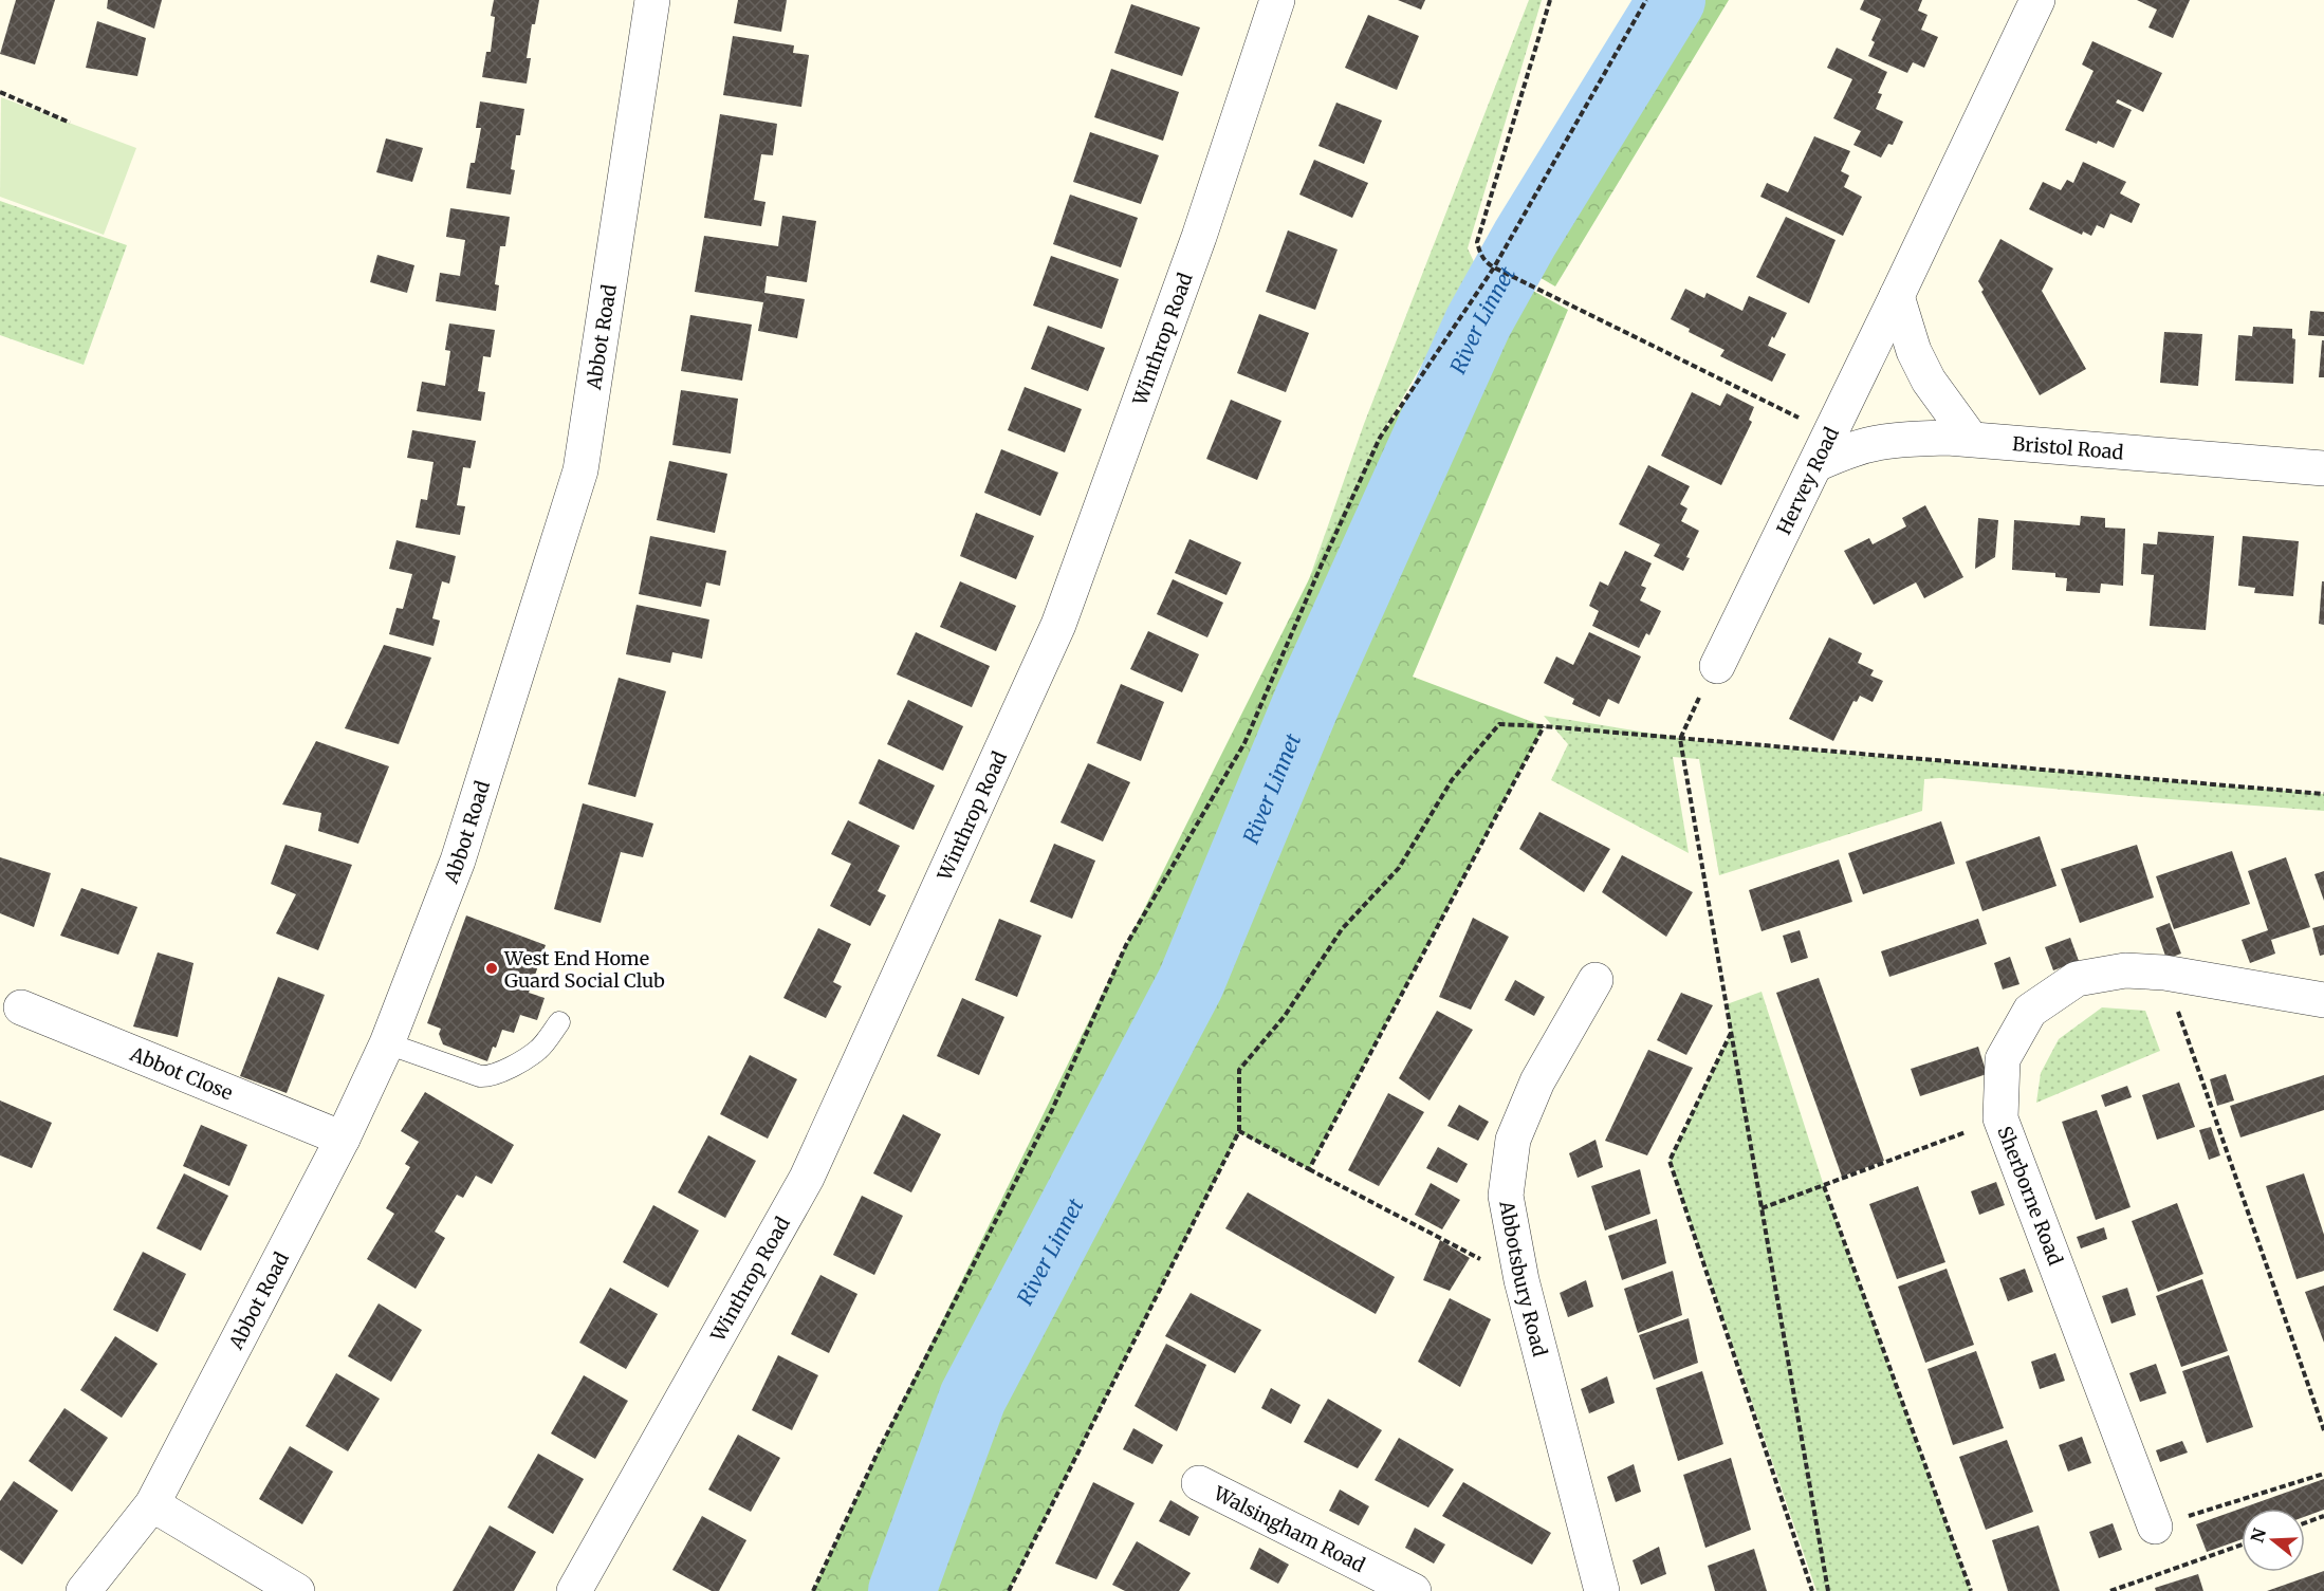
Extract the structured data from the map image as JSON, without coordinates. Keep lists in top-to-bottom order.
{
  "streets": {
    "street": [
      "Abbot Road",
      "Winthrop Road",
      "Bristol Road",
      "Hervey Road",
      "Abbot Close",
      "Sherborne Road",
      "Abbotsbury Road",
      "Walsingham Road"
    ]
  },
  "crossings": [
    ["Abbot Road", "Abbot Close"],
    ["Bristol Road", "Hervey Road"]
  ],
  "water": ["River Linnet"],
  "places": ["West End Home Guard Social Club"],
  "north": "left"
}
